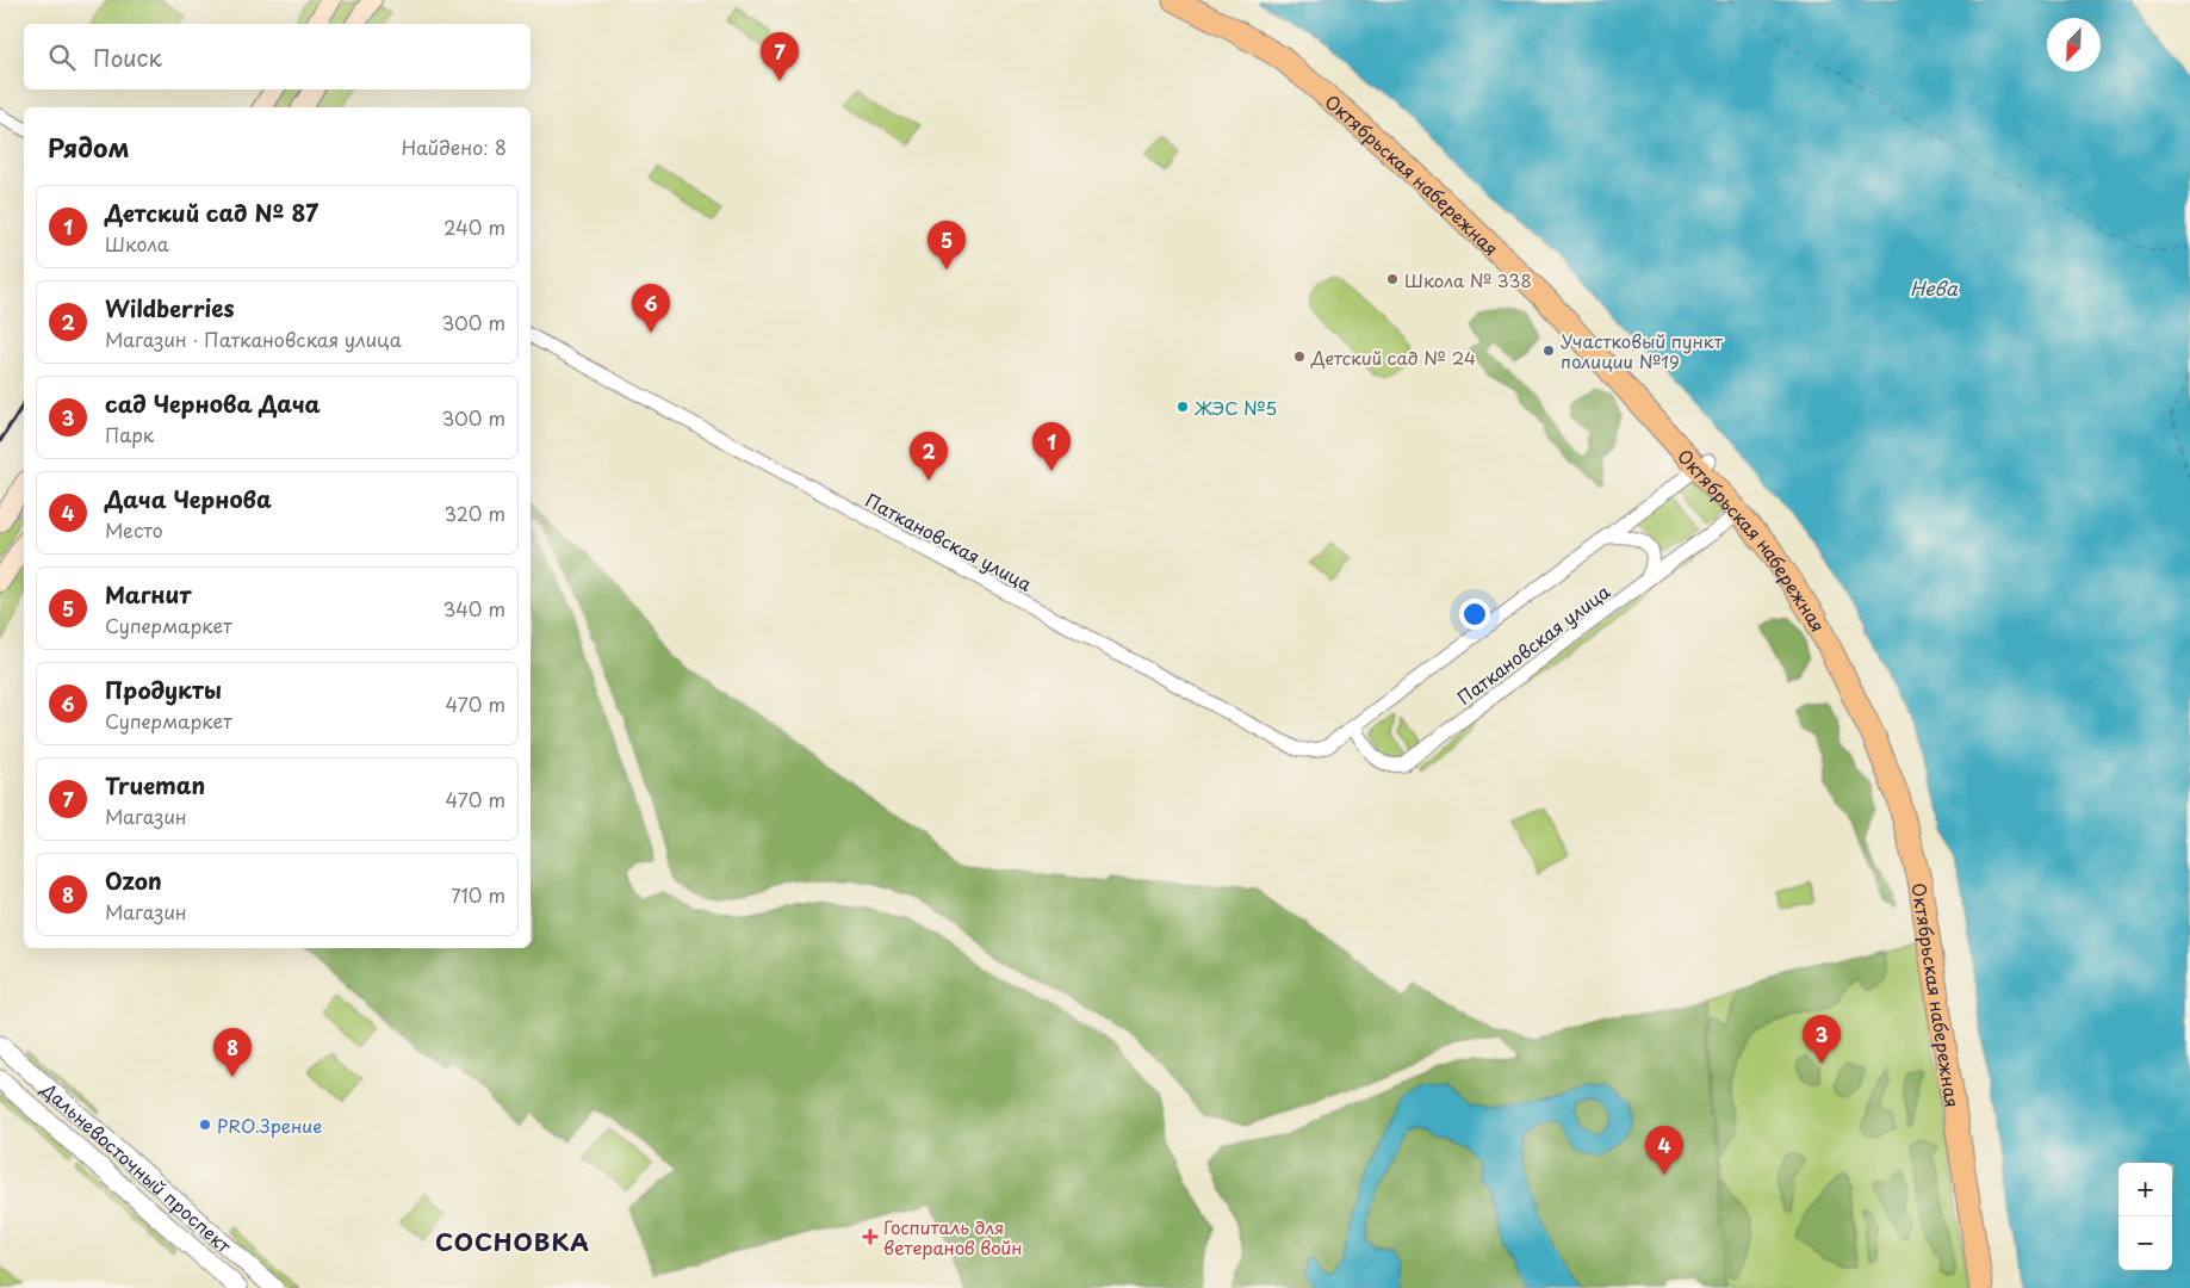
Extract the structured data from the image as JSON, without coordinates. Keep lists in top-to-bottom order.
{
  "streets": {
    "main road": ["Октябрьская набережная"],
    "street": ["Паткановская улица", "Дальневосточный проспект"]
  },
  "crossings": [
    ["Октябрьская набережная", "Паткановская улица"]
  ],
  "districts": ["СОСНОВКА"],
  "water": ["Нева"],
  "places": {
    "other": [
      "Школа № 338",
      "Участковый пункт полиции №19",
      "Детский сад № 24",
      "ЖЭС №5",
      "PRO.Зрение"
    ],
    "health": ["Госпиталь для ветеранов войн"]
  },
  "north": "bottom left",
  "page": {
    "search": "Поиск",
    "pins": [
      "7",
      "5",
      "6",
      "1",
      "2",
      "3",
      "8",
      "4"
    ],
    "heading": ["Рядом", "Найдено: 8"],
    "list": [
      {
        "mark": "1",
        "name": "Детский сад № 87",
        "note": "Школа",
        "value": "240 m"
      },
      {
        "mark": "2",
        "name": "Wildberries",
        "note": "Магазин · Паткановская улица",
        "value": "300 m"
      },
      {
        "mark": "3",
        "name": "сад Чернова Дача",
        "note": "Парк",
        "value": "300 m"
      },
      {
        "mark": "4",
        "name": "Дача Чернова",
        "note": "Место",
        "value": "320 m"
      },
      {
        "mark": "5",
        "name": "Магнит",
        "note": "Супермаркет",
        "value": "340 m"
      },
      {
        "mark": "6",
        "name": "Продукты",
        "note": "Супермаркет",
        "value": "470 m"
      },
      {
        "mark": "7",
        "name": "Trueman",
        "note": "Магазин",
        "value": "470 m"
      },
      {
        "mark": "8",
        "name": "Ozon",
        "note": "Магазин",
        "value": "710 m"
      }
    ],
    "map_buttons": ["+", "−"]
  }
}
